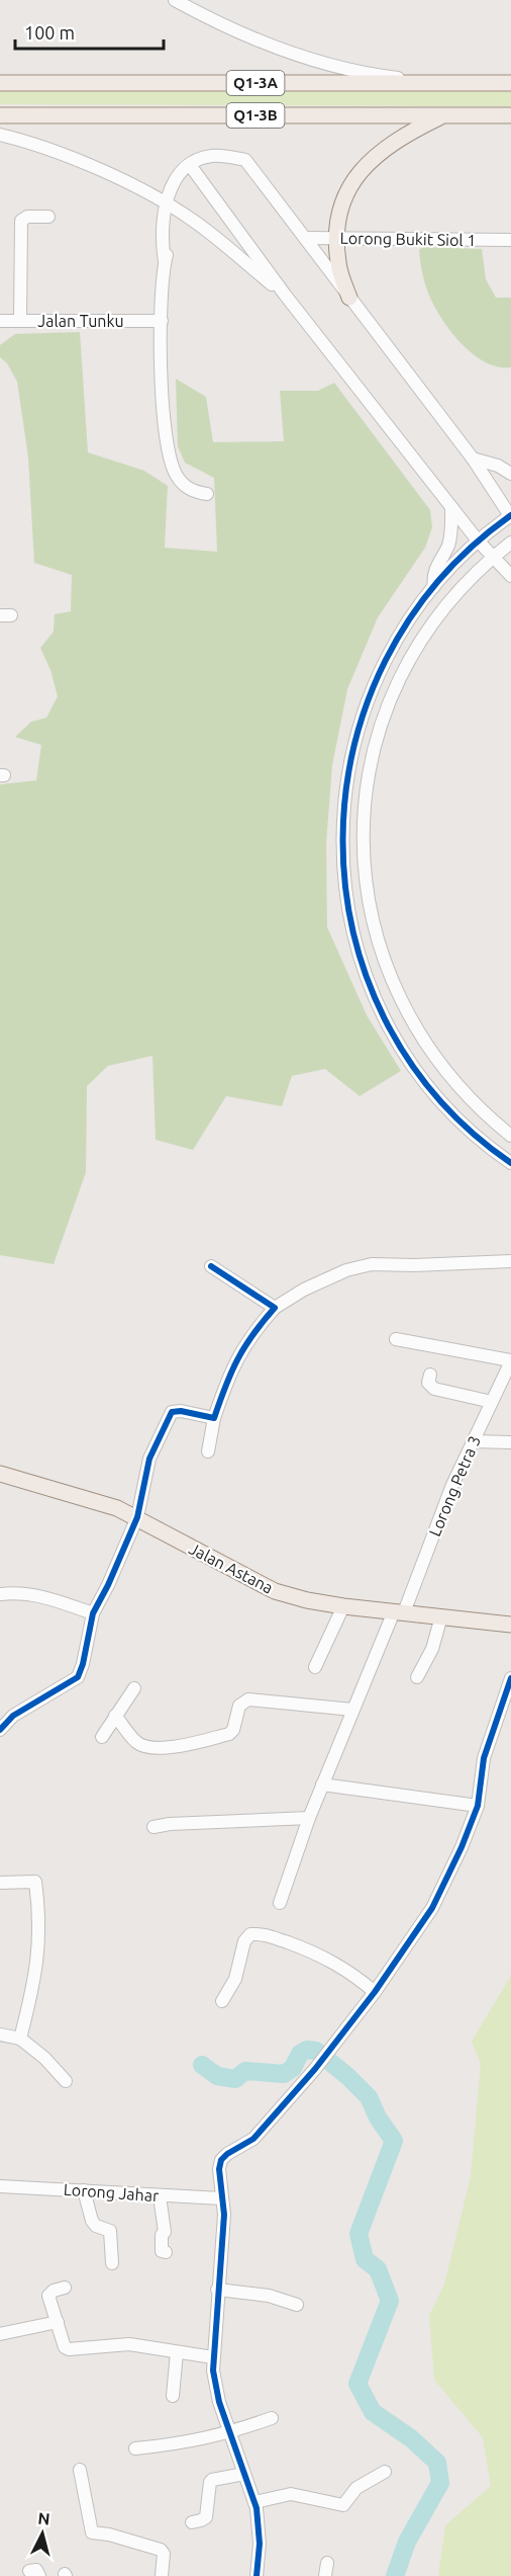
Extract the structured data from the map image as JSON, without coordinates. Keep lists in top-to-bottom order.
{
  "streets": {
    "main road": ["Q1-3A", "Q1-3B", "Jalan Astana"],
    "street": [
      "Lorong Bukit Siol 1",
      "Jalan Tunku",
      "Lorong Petra 3",
      "Lorong Jahar"
    ]
  },
  "crossings": [
    ["Lorong Petra 3", "Jalan Astana"]
  ],
  "scale_bar": "100 m",
  "north": "top"
}
